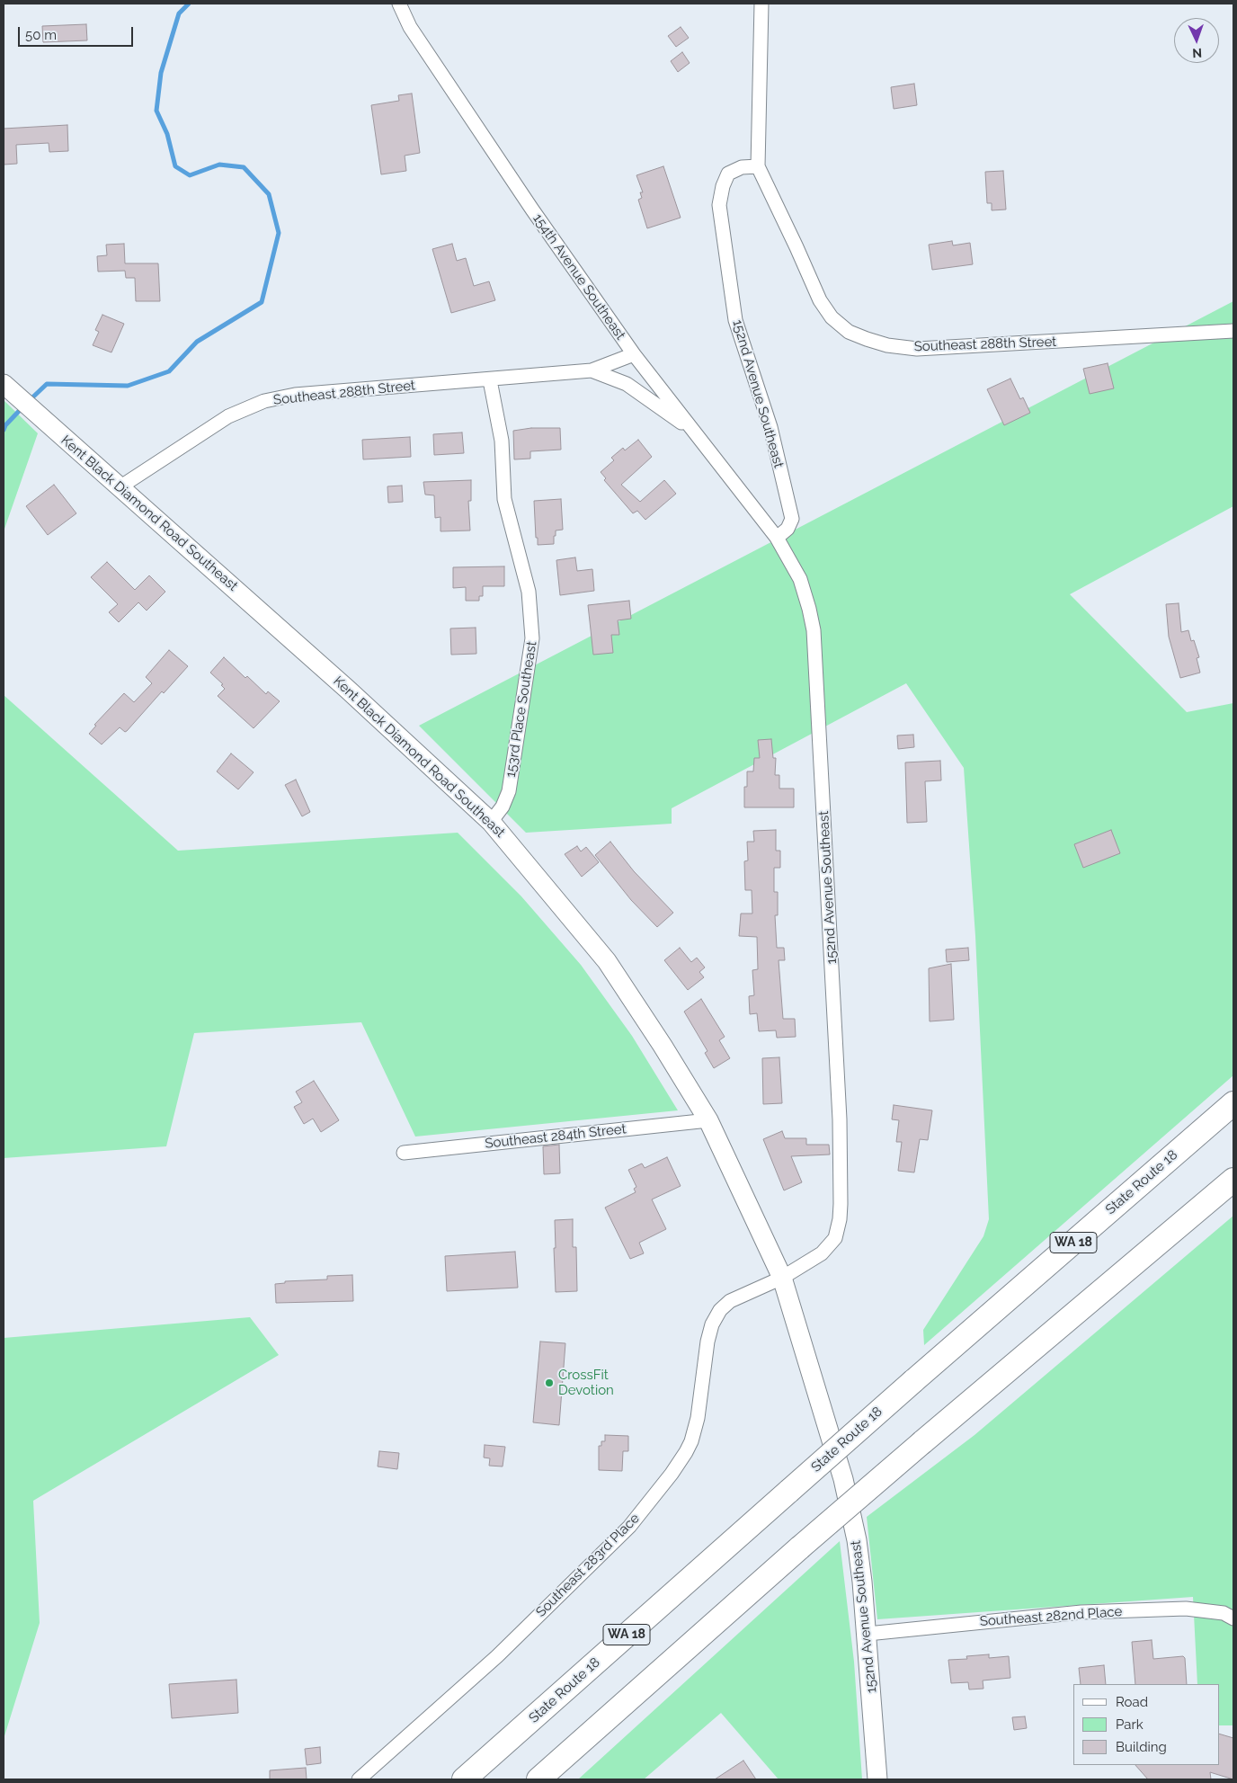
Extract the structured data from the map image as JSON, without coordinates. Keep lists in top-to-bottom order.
{
  "streets": {
    "highway": ["State Route 18", "WA 18"],
    "street": [
      "154th Avenue Southeast",
      "Southeast 288th Street",
      "152nd Avenue Southeast",
      "Kent Black Diamond Road Southeast",
      "153rd Place Southeast",
      "Southeast 284th Street",
      "Southeast 283rd Place",
      "Southeast 282nd Place"
    ]
  },
  "crossings": [
    ["154th Avenue Southeast", "Southeast 288th Street"],
    ["154th Avenue Southeast", "152nd Avenue Southeast"],
    ["Southeast 288th Street", "152nd Avenue Southeast"],
    ["Southeast 288th Street", "Kent Black Diamond Road Southeast"],
    ["Southeast 288th Street", "153rd Place Southeast"],
    ["152nd Avenue Southeast", "Kent Black Diamond Road Southeast"],
    ["152nd Avenue Southeast", "Southeast 283rd Place"],
    ["152nd Avenue Southeast", "Southeast 282nd Place"],
    ["Kent Black Diamond Road Southeast", "153rd Place Southeast"],
    ["Kent Black Diamond Road Southeast", "Southeast 284th Street"],
    ["Kent Black Diamond Road Southeast", "Southeast 283rd Place"]
  ],
  "places": ["CrossFit Devotion"],
  "legend": ["Road", "Park", "Building"],
  "scale_bar": "50 m",
  "north": "bottom"
}
